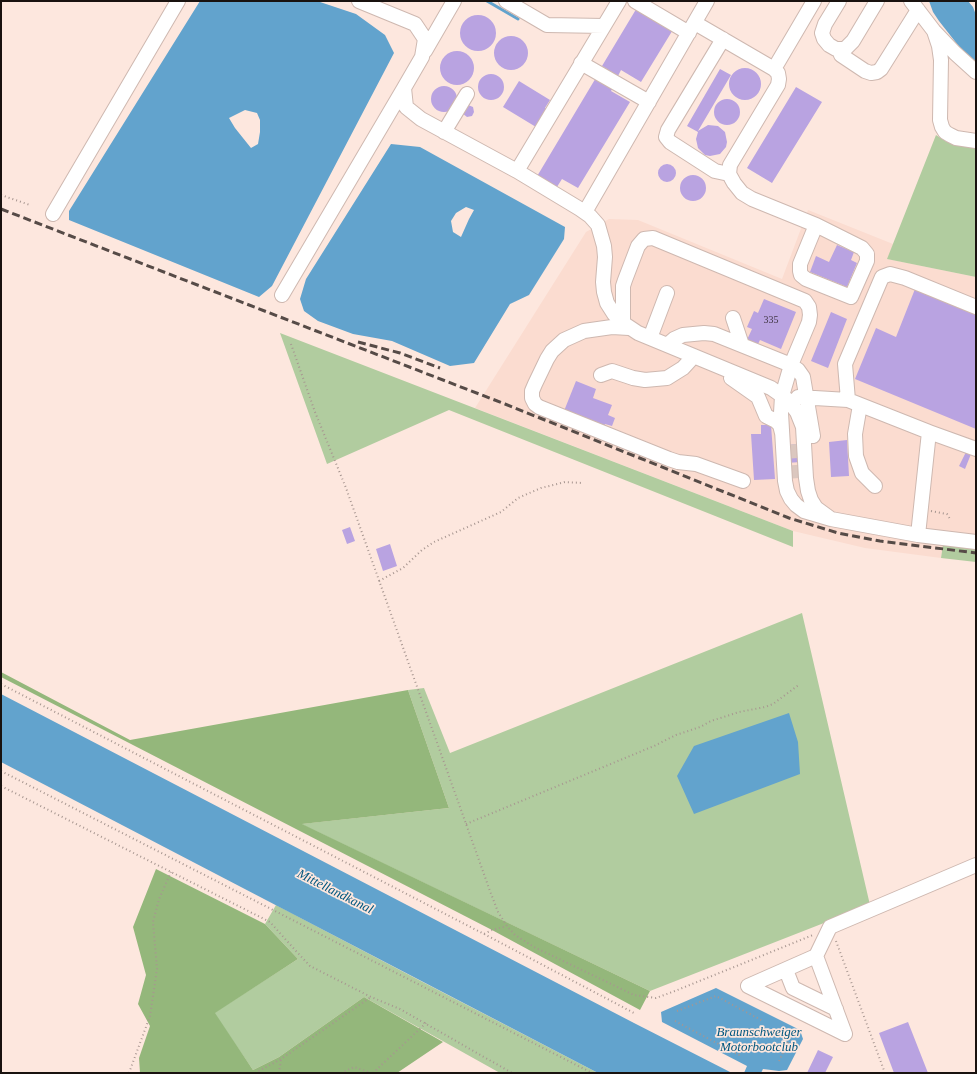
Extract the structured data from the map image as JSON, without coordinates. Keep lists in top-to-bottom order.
{
  "water": ["Mittellandkanal", "Braunschweiger Motorbootclub"],
  "house_numbers": ["335"]
}
